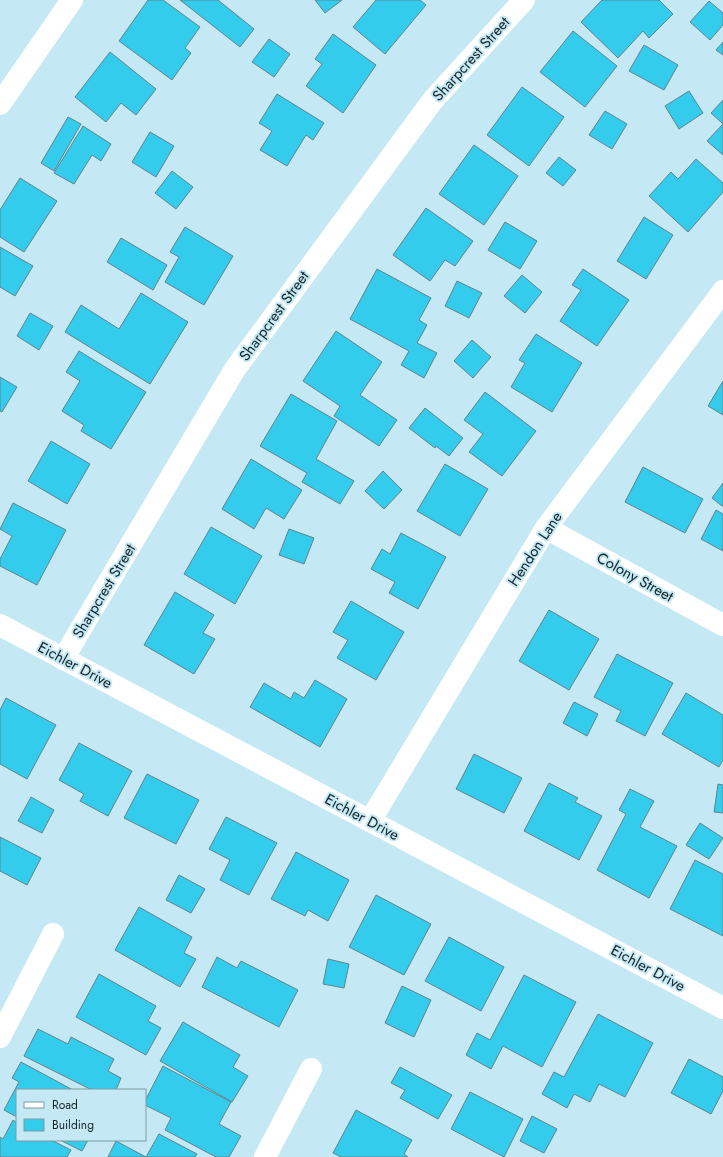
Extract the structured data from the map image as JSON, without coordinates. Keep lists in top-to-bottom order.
{
  "streets": {
    "street": [
      "Sharpcrest Street",
      "Hendon Lane",
      "Colony Street",
      "Eichler Drive"
    ]
  },
  "crossings": [
    ["Sharpcrest Street", "Eichler Drive"],
    ["Hendon Lane", "Colony Street"],
    ["Hendon Lane", "Eichler Drive"]
  ],
  "legend": ["Road", "Building"]
}
